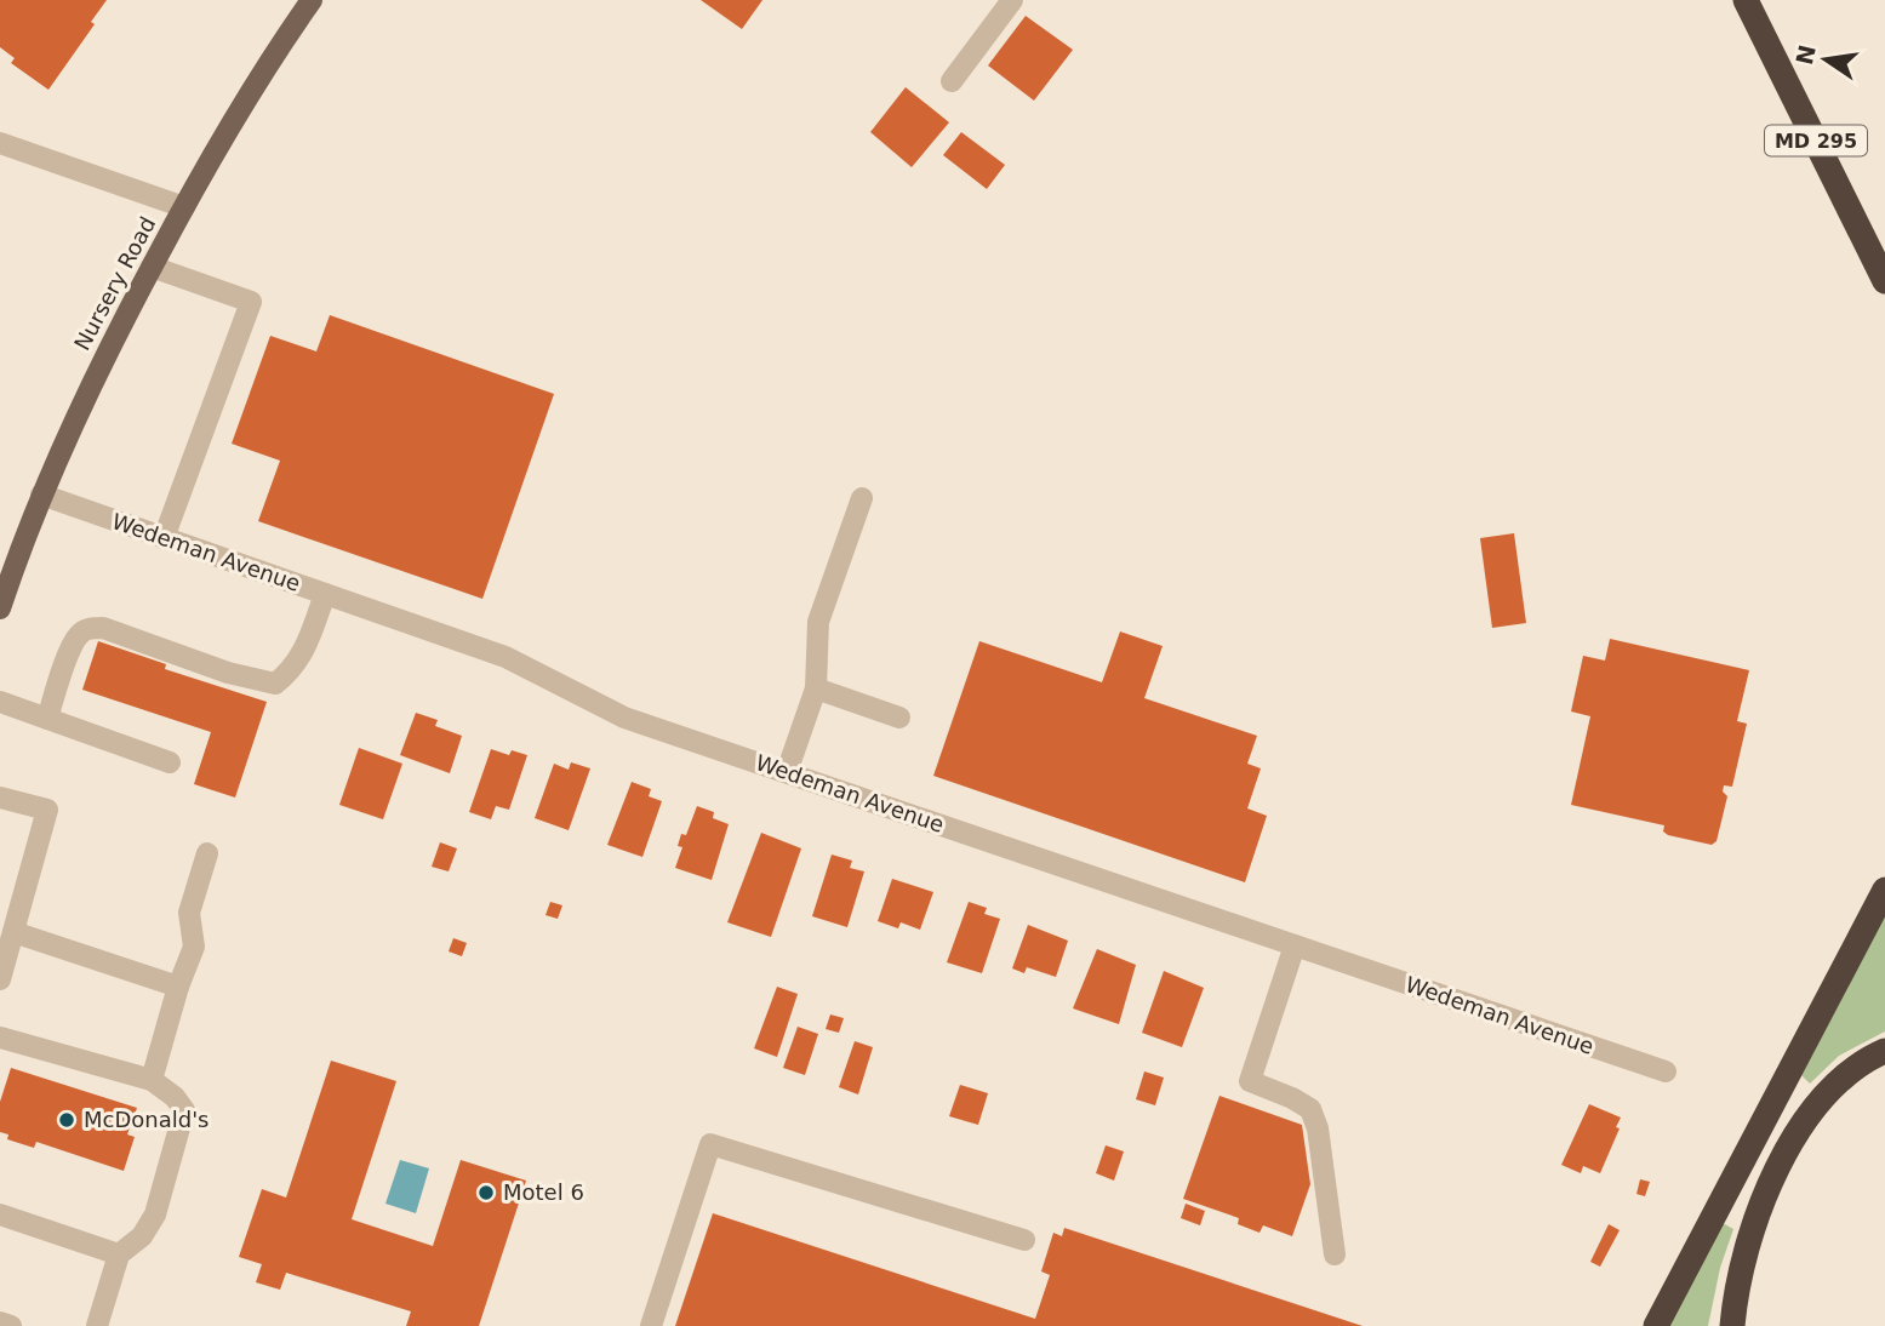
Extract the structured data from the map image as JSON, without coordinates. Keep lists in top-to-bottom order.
{
  "streets": {
    "highway": ["MD 295"],
    "main road": ["Nursery Road"],
    "street": ["Wedeman Avenue"]
  },
  "crossings": [
    ["Nursery Road", "Wedeman Avenue"]
  ],
  "places": ["McDonald's", "Motel 6"],
  "north": "left"
}
